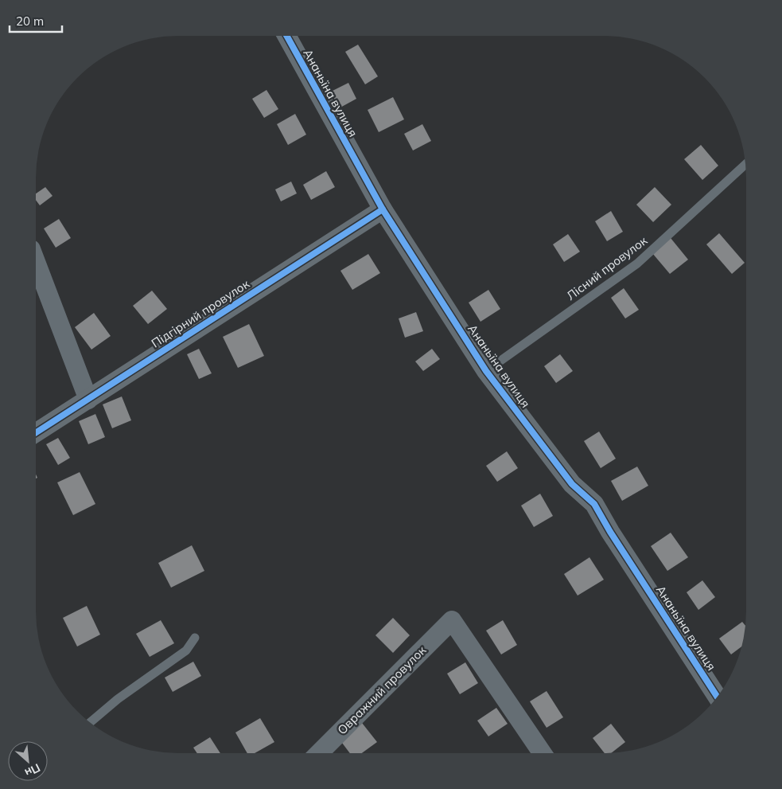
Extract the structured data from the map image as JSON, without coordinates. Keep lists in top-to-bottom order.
{
  "streets": {
    "street": ["Ананьїна вулиця", "Підгірний провулок", "Овражний провулок"],
    "lane": ["Лісний провулок"]
  },
  "crossings": [
    ["Ананьїна вулиця", "Лісний провулок"],
    ["Ананьїна вулиця", "Підгірний провулок"]
  ],
  "scale_bar": "20 m",
  "north": "bottom right"
}
